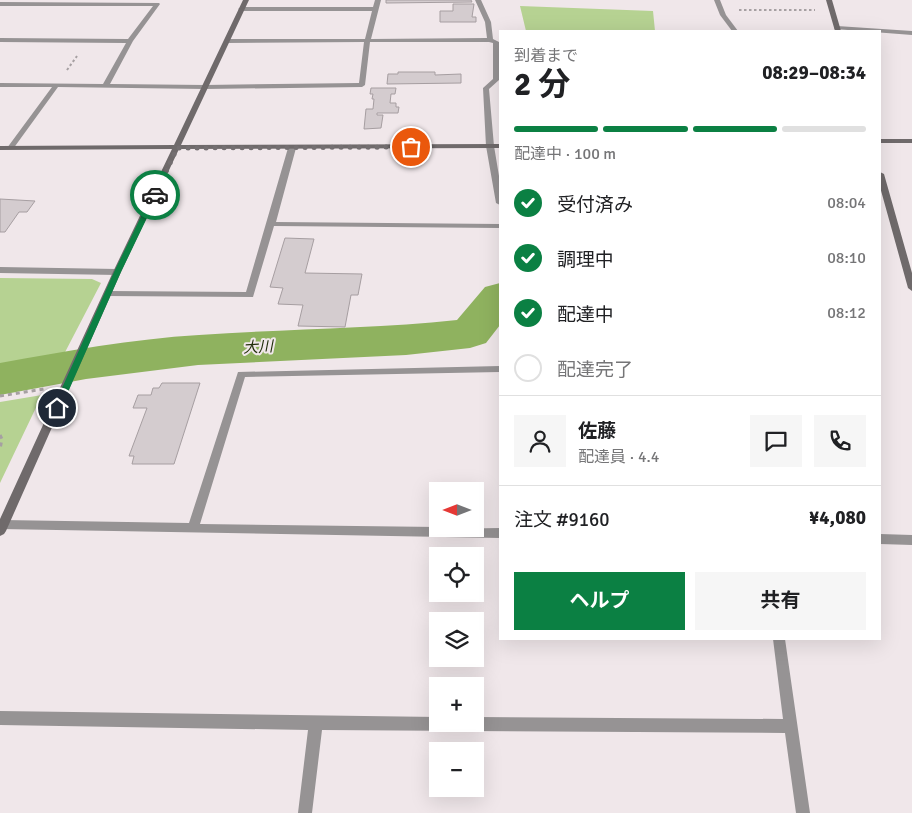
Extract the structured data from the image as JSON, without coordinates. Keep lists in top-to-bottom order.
{
  "water": ["大川"],
  "north": "left",
  "page": {
    "heading": ["2 分", "到着まで", "08:29–08:34"],
    "panel": [
      "佐藤",
      "配達員 · 4.4",
      "注文 #9160",
      "¥4,080"
    ],
    "bar": "配達中 · 100 m",
    "list": [
      ["受付済み", "08:04"],
      ["調理中", "08:10"],
      ["配達中", "08:12"],
      "配達完了"
    ],
    "map_buttons": ["+", "−"],
    "buttons": ["ヘルプ", "共有"]
  }
}
